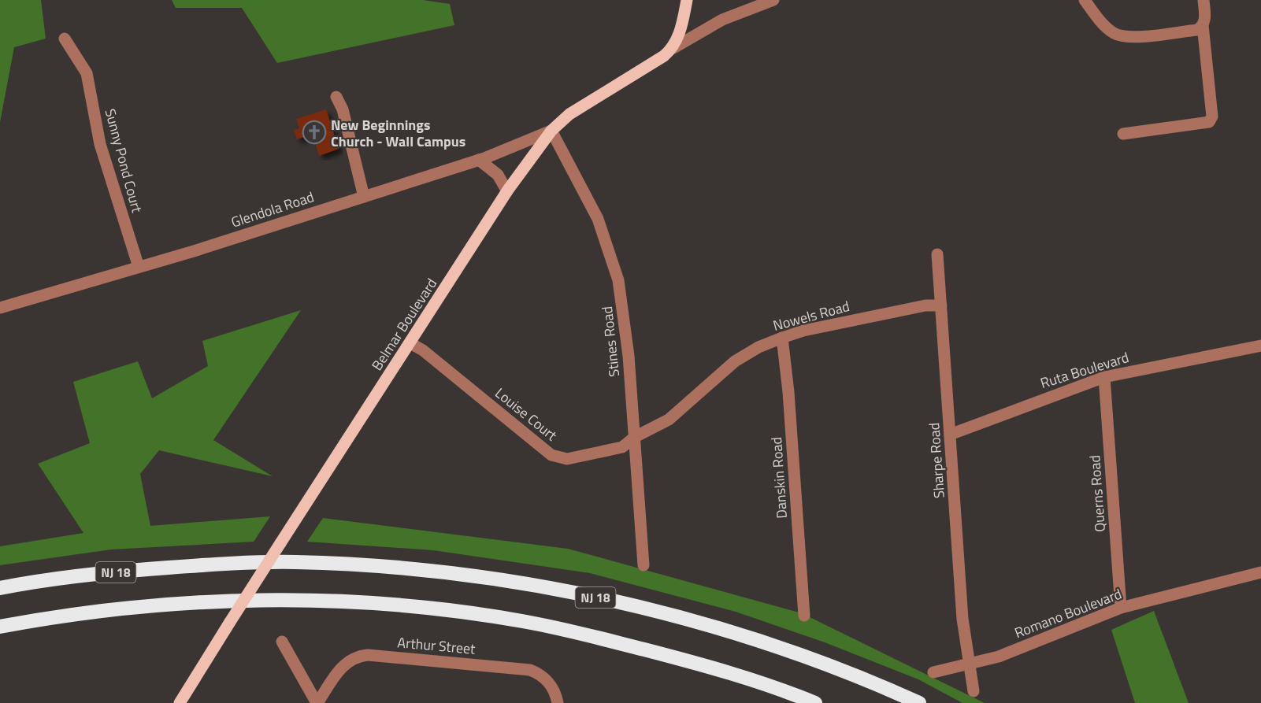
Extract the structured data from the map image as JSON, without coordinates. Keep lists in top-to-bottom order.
{
  "streets": {
    "highway": ["NJ 18"],
    "main road": ["Belmar Boulevard"],
    "street": [
      "Sunny Pond Court",
      "Glendola Road",
      "Nowels Road",
      "Stines Road",
      "Ruta Boulevard",
      "Louise Court",
      "Sharpe Road",
      "Danskin Road",
      "Querns Road",
      "Romano Boulevard",
      "Arthur Street"
    ]
  },
  "crossings": [
    ["Sunny Pond Court", "Glendola Road"],
    ["Glendola Road", "Belmar Boulevard"],
    ["Glendola Road", "Stines Road"],
    ["Nowels Road", "Stines Road"],
    ["Nowels Road", "Louise Court"],
    ["Nowels Road", "Sharpe Road"],
    ["Nowels Road", "Danskin Road"],
    ["Belmar Boulevard", "Stines Road"],
    ["Belmar Boulevard", "Louise Court"],
    ["Stines Road", "Louise Court"],
    ["Ruta Boulevard", "Sharpe Road"],
    ["Ruta Boulevard", "Querns Road"],
    ["Sharpe Road", "Romano Boulevard"],
    ["Querns Road", "Romano Boulevard"]
  ],
  "places": {
    "church": ["New Beginnings Church - Wall Campus"]
  }
}
